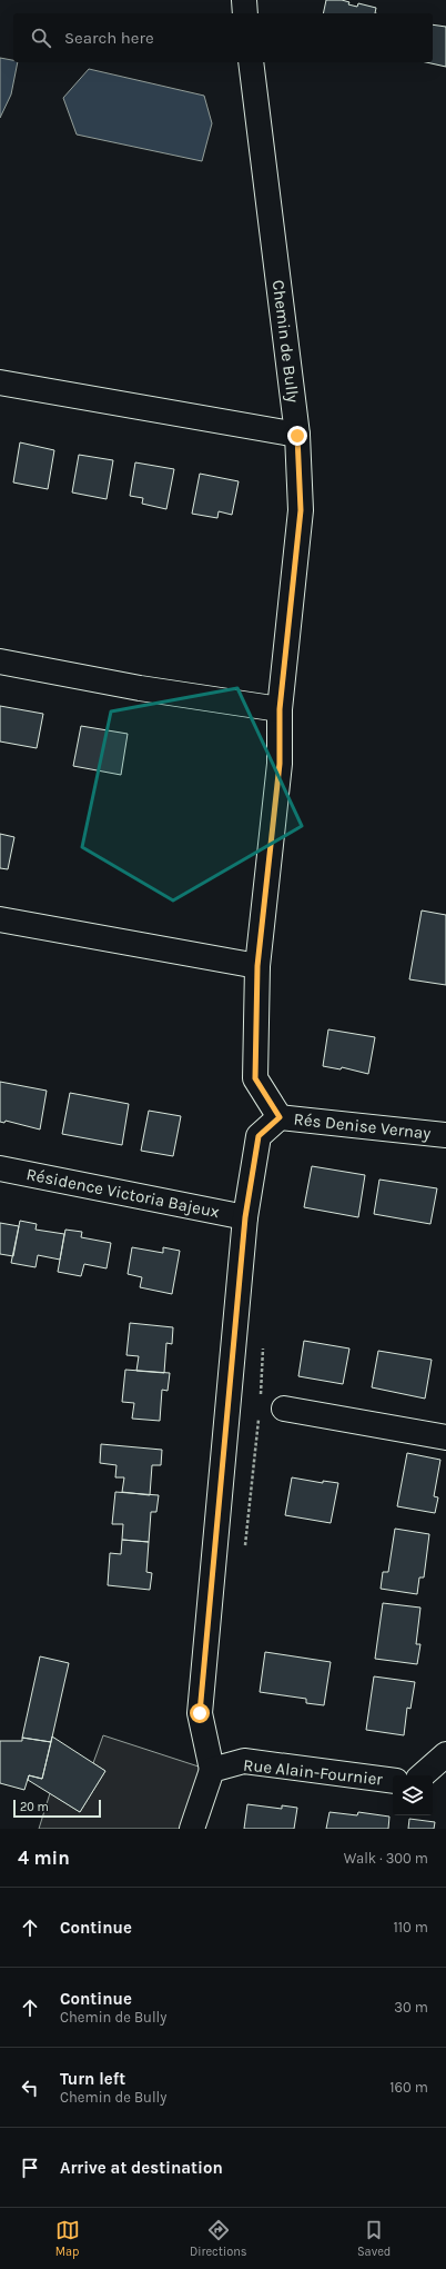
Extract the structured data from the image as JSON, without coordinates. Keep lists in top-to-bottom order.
{
  "streets": {
    "street": [
      "Chemin de Bully",
      "Rés Denise Vernay",
      "Résidence Victoria Bajeux",
      "Rue Alain-Fournier"
    ]
  },
  "crossings": [
    ["Chemin de Bully", "Rés Denise Vernay"]
  ],
  "scale_bar": "20 m",
  "page": {
    "search": "Search here",
    "scale": "20 m",
    "heading": ["4 min", "Walk · 300 m"],
    "list": [
      ["Continue", "110 m"],
      ["Continue", "Chemin de Bully", "30 m"],
      ["Turn left", "Chemin de Bully", "160 m"],
      "Arrive at destination"
    ],
    "nav": ["Map", "Directions", "Saved"]
  }
}
